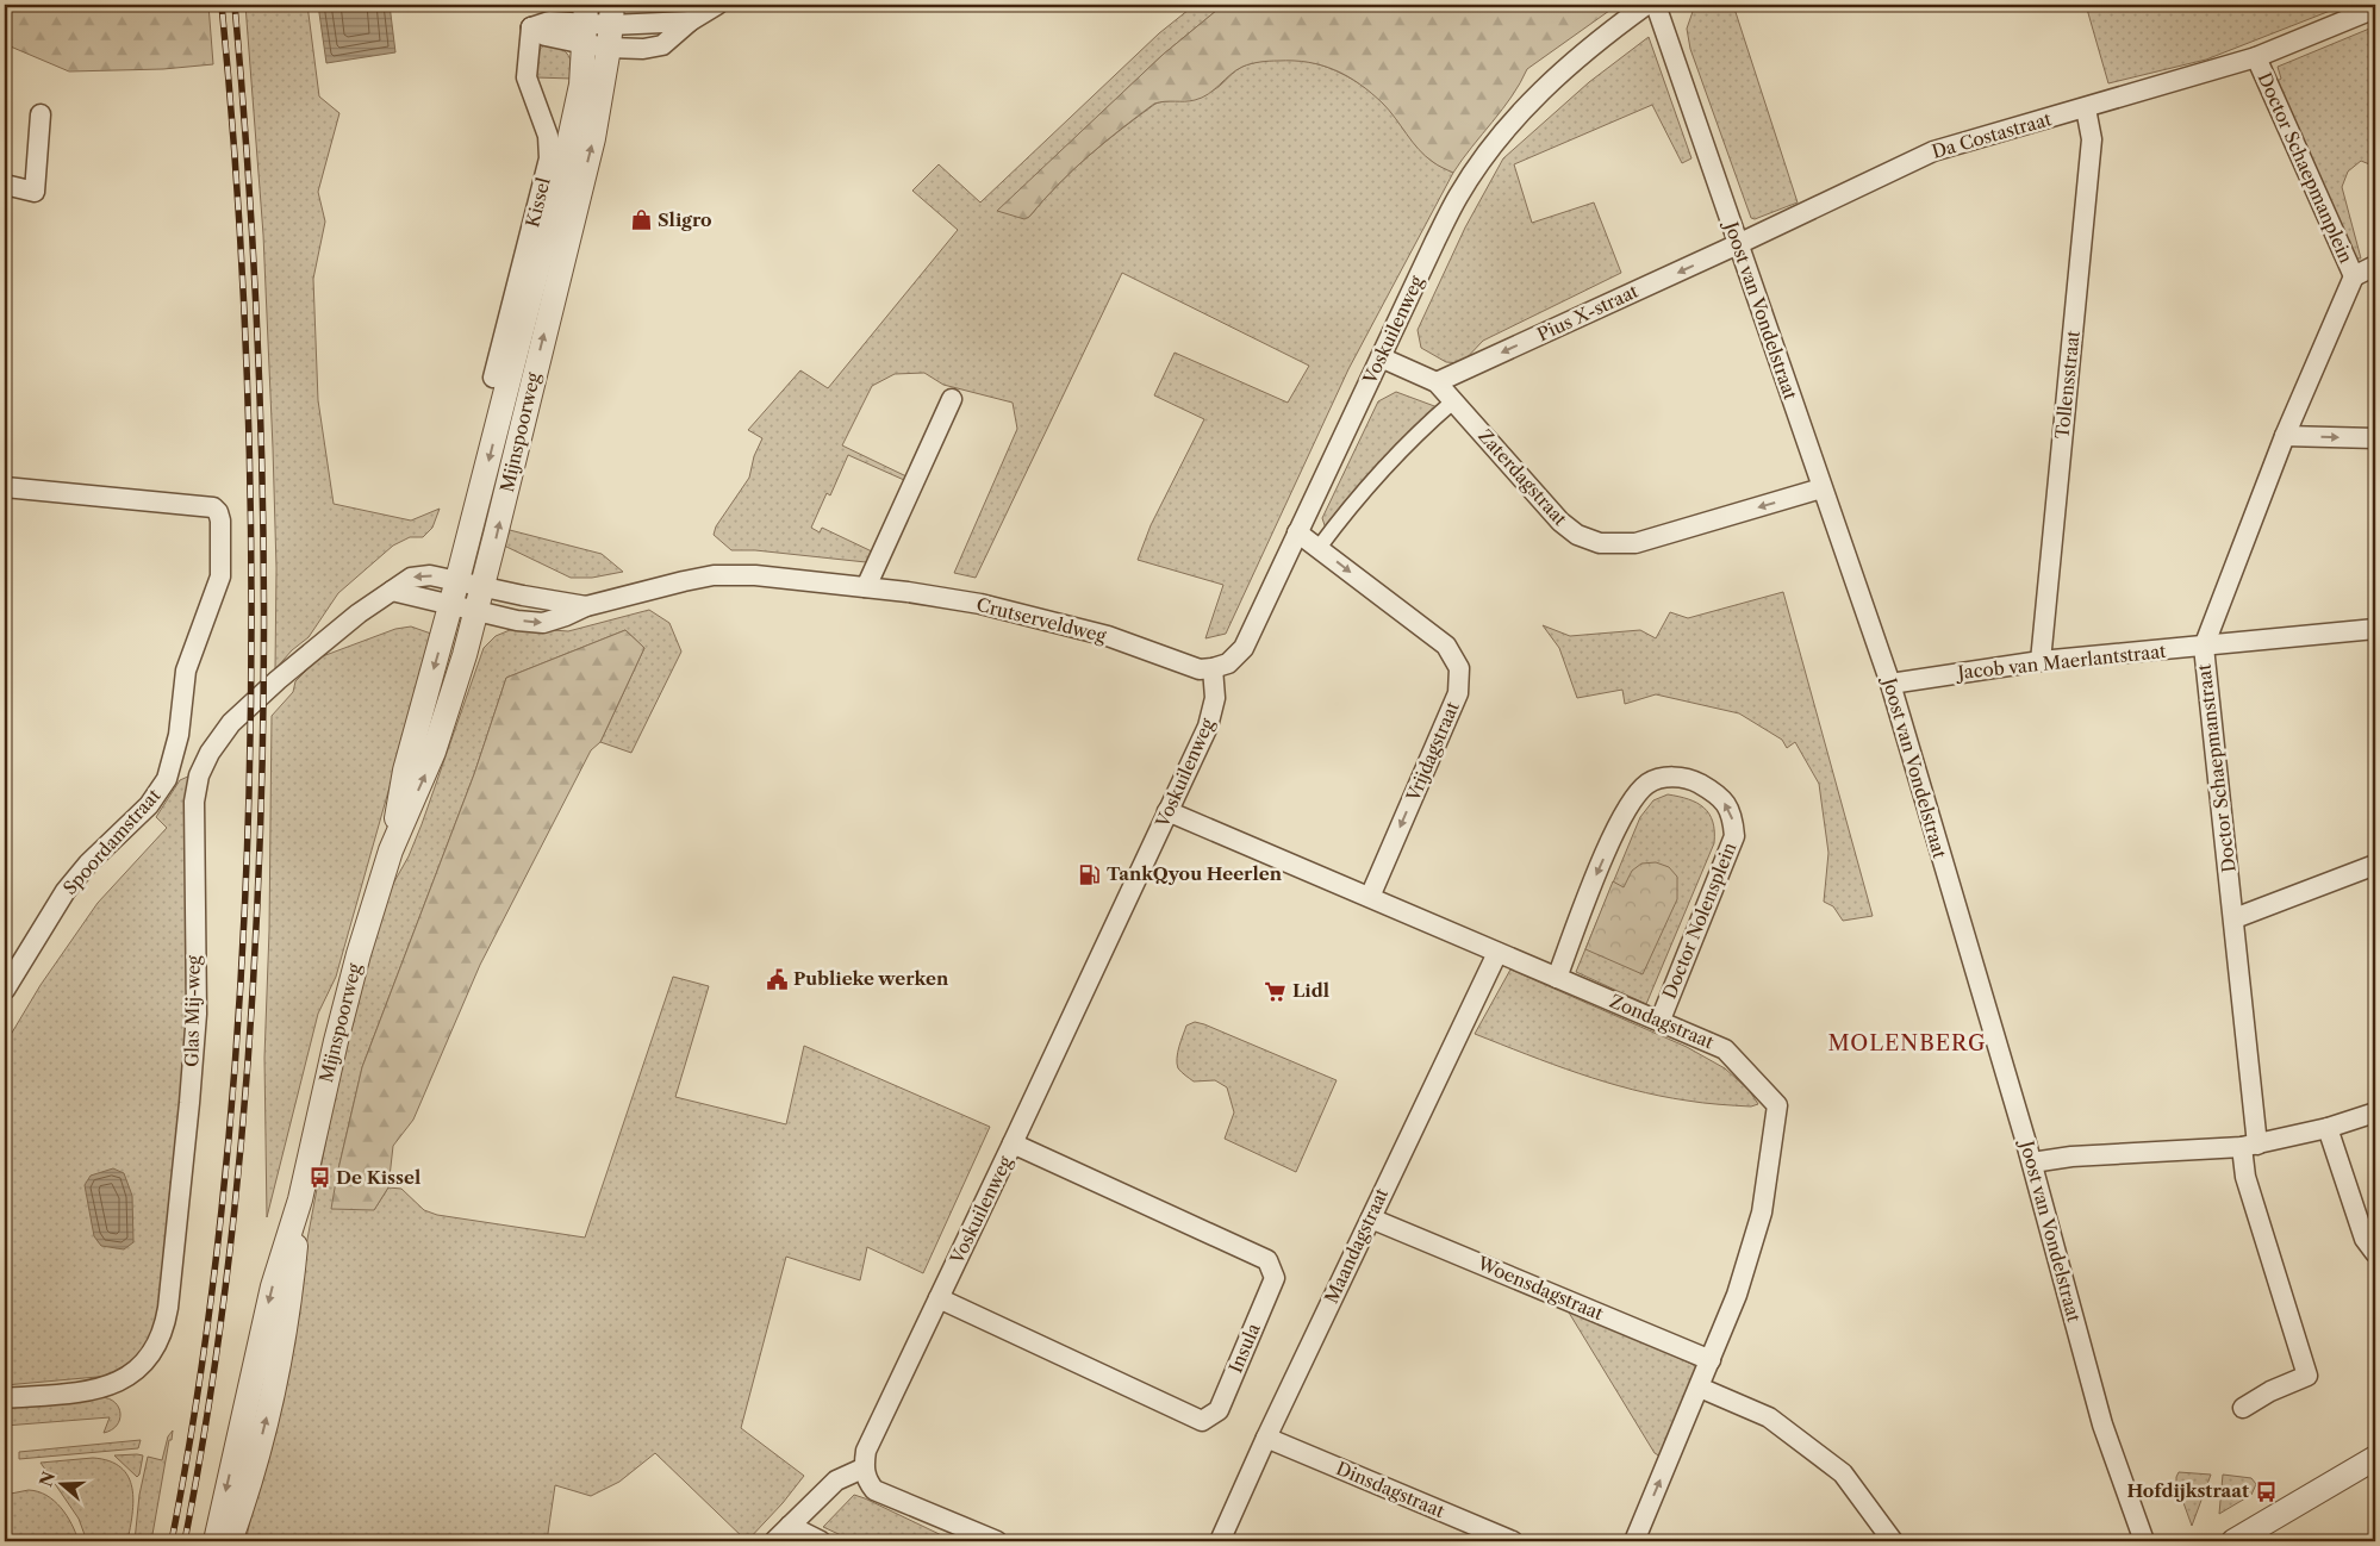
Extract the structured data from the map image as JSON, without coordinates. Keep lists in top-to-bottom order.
{
  "streets": {
    "street": [
      "Da Costastraat",
      "Doctor Schaepmanplein",
      "Kissel",
      "Joost van Vondelstraat",
      "Pius X-straat",
      "Voskuilenweg",
      "Tollensstraat",
      "Mijnspoorweg",
      "Zaterdagstraat",
      "Crutserveldweg",
      "Jacob van Maerlantstraat",
      "Vrijdagstraat",
      "Doctor Schaepmanstraat",
      "Spoordamstraat",
      "Doctor Nolensplein",
      "Glas Mij-weg",
      "Zondagstraat",
      "Maandagstraat",
      "Woensdagstraat",
      "Insula",
      "Dinsdagstraat"
    ]
  },
  "crossings": [
    ["Da Costastraat", "Doctor Schaepmanplein"],
    ["Da Costastraat", "Joost van Vondelstraat"],
    ["Da Costastraat", "Pius X-straat"],
    ["Da Costastraat", "Tollensstraat"],
    ["Doctor Schaepmanplein", "Doctor Schaepmanstraat"],
    ["Kissel", "Mijnspoorweg"],
    ["Joost van Vondelstraat", "Pius X-straat"],
    ["Joost van Vondelstraat", "Zaterdagstraat"],
    ["Joost van Vondelstraat", "Jacob van Maerlantstraat"],
    ["Pius X-straat", "Zaterdagstraat"],
    ["Voskuilenweg", "Zaterdagstraat"],
    ["Voskuilenweg", "Crutserveldweg"],
    ["Voskuilenweg", "Vrijdagstraat"],
    ["Voskuilenweg", "Zondagstraat"],
    ["Voskuilenweg", "Insula"],
    ["Tollensstraat", "Jacob van Maerlantstraat"],
    ["Mijnspoorweg", "Crutserveldweg"],
    ["Mijnspoorweg", "Glas Mij-weg"],
    ["Crutserveldweg", "Glas Mij-weg"],
    ["Jacob van Maerlantstraat", "Doctor Schaepmanstraat"],
    ["Vrijdagstraat", "Zondagstraat"],
    ["Doctor Nolensplein", "Zondagstraat"],
    ["Zondagstraat", "Maandagstraat"],
    ["Zondagstraat", "Woensdagstraat"],
    ["Maandagstraat", "Woensdagstraat"],
    ["Maandagstraat", "Dinsdagstraat"]
  ],
  "one_way": ["Pius X-straat", "Zaterdagstraat", "Vrijdagstraat"],
  "districts": ["MOLENBERG"],
  "places": {
    "shop": ["Sligro"],
    "fuel station": ["TankQyou Heerlen"],
    "public building": ["Publieke werken"],
    "supermarket": ["Lidl"],
    "bus stop": ["De Kissel", "Hofdijkstraat"]
  },
  "north": "left"
}
